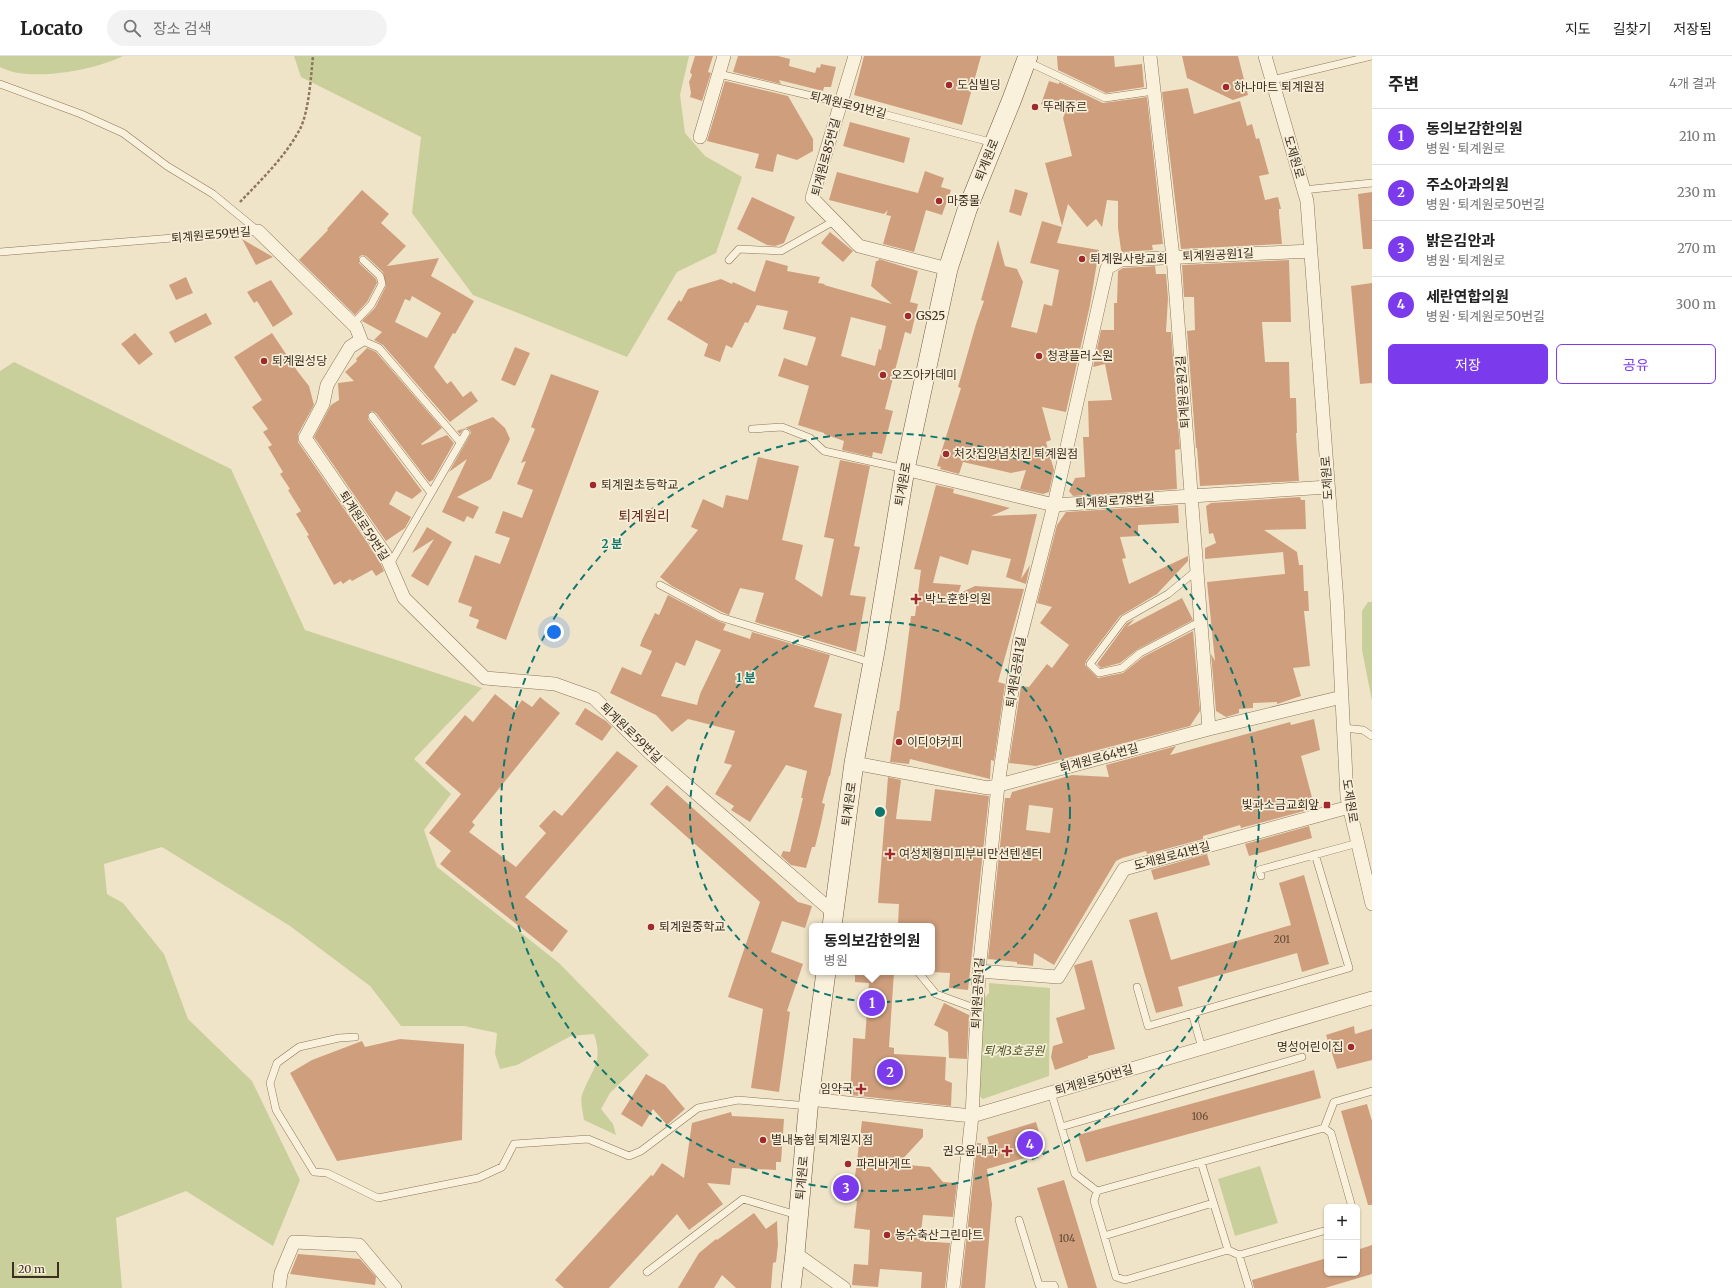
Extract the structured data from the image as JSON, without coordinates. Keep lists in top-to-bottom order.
{
  "streets": {
    "street": [
      "퇴계원로85번길",
      "도제원로",
      "퇴계원로",
      "퇴계원로59번길",
      "퇴계원공원1길",
      "퇴계원공원2길",
      "퇴계원로78번길",
      "퇴계원로64번길",
      "도제원로41번길",
      "퇴계원로50번길"
    ],
    "lane": ["퇴계원로91번길"]
  },
  "crossings": [
    ["퇴계원로91번길", "퇴계원로85번길"],
    ["퇴계원로91번길", "퇴계원로"],
    ["퇴계원로85번길", "퇴계원로"],
    ["도제원로", "퇴계원공원1길"],
    ["도제원로", "퇴계원로78번길"],
    ["도제원로", "퇴계원로64번길"],
    ["도제원로", "도제원로41번길"],
    ["퇴계원로", "퇴계원로59번길"],
    ["퇴계원로", "퇴계원로78번길"],
    ["퇴계원로", "퇴계원로64번길"],
    ["퇴계원로", "퇴계원로50번길"],
    ["퇴계원공원1길", "퇴계원공원2길"],
    ["퇴계원공원1길", "퇴계원로78번길"],
    ["퇴계원공원1길", "퇴계원로64번길"],
    ["퇴계원공원1길", "도제원로41번길"],
    ["퇴계원공원1길", "퇴계원로50번길"],
    ["퇴계원공원2길", "퇴계원로78번길"],
    ["퇴계원공원2길", "퇴계원로64번길"]
  ],
  "districts": ["퇴계원리"],
  "parks": ["퇴계3호공원"],
  "places": {
    "other": [
      "도심빌딩",
      "하나마트 퇴계원점",
      "뚜레쥬르",
      "마중물",
      "퇴계원사랑교회",
      "GS25",
      "청광플러스원",
      "퇴계원성당",
      "오즈아카데미",
      "처갓집양념치킨 퇴계원점",
      "퇴계원초등학교",
      "이디야커피",
      "퇴계원중학교",
      "명성어린이집",
      "별내농협 퇴계원지점",
      "파리바게뜨",
      "농수축산그린마트"
    ],
    "health": [
      "박노훈한의원",
      "여성체형미피부비만선텐센터",
      "임약국",
      "권오윤내과"
    ],
    "transit": ["빛과소금교회앞"]
  },
  "house_numbers": ["201", "106", "104"],
  "scale_bar": "20 m",
  "page": {
    "header": "Locato",
    "search": "장소 검색",
    "nav": ["지도", "길찾기", "저장됨"],
    "heading": ["주변", "4개 결과"],
    "list": [
      {
        "mark": "1",
        "name": "동의보감한의원",
        "note": "병원 · 퇴계원로",
        "value": "210 m"
      },
      {
        "mark": "2",
        "name": "주소아과의원",
        "note": "병원 · 퇴계원로50번길",
        "value": "230 m"
      },
      {
        "mark": "3",
        "name": "밝은김안과",
        "note": "병원 · 퇴계원로",
        "value": "270 m"
      },
      {
        "mark": "4",
        "name": "세란연합의원",
        "note": "병원 · 퇴계원로50번길",
        "value": "300 m"
      }
    ],
    "buttons": ["저장", "공유"],
    "popup": ["동의보감한의원", "병원"],
    "pins": [
      "1",
      "2",
      "4",
      "3"
    ],
    "map_buttons": ["+", "−"],
    "scale": "20 m"
  },
  "rings": ["2 분", "1 분"]
}
